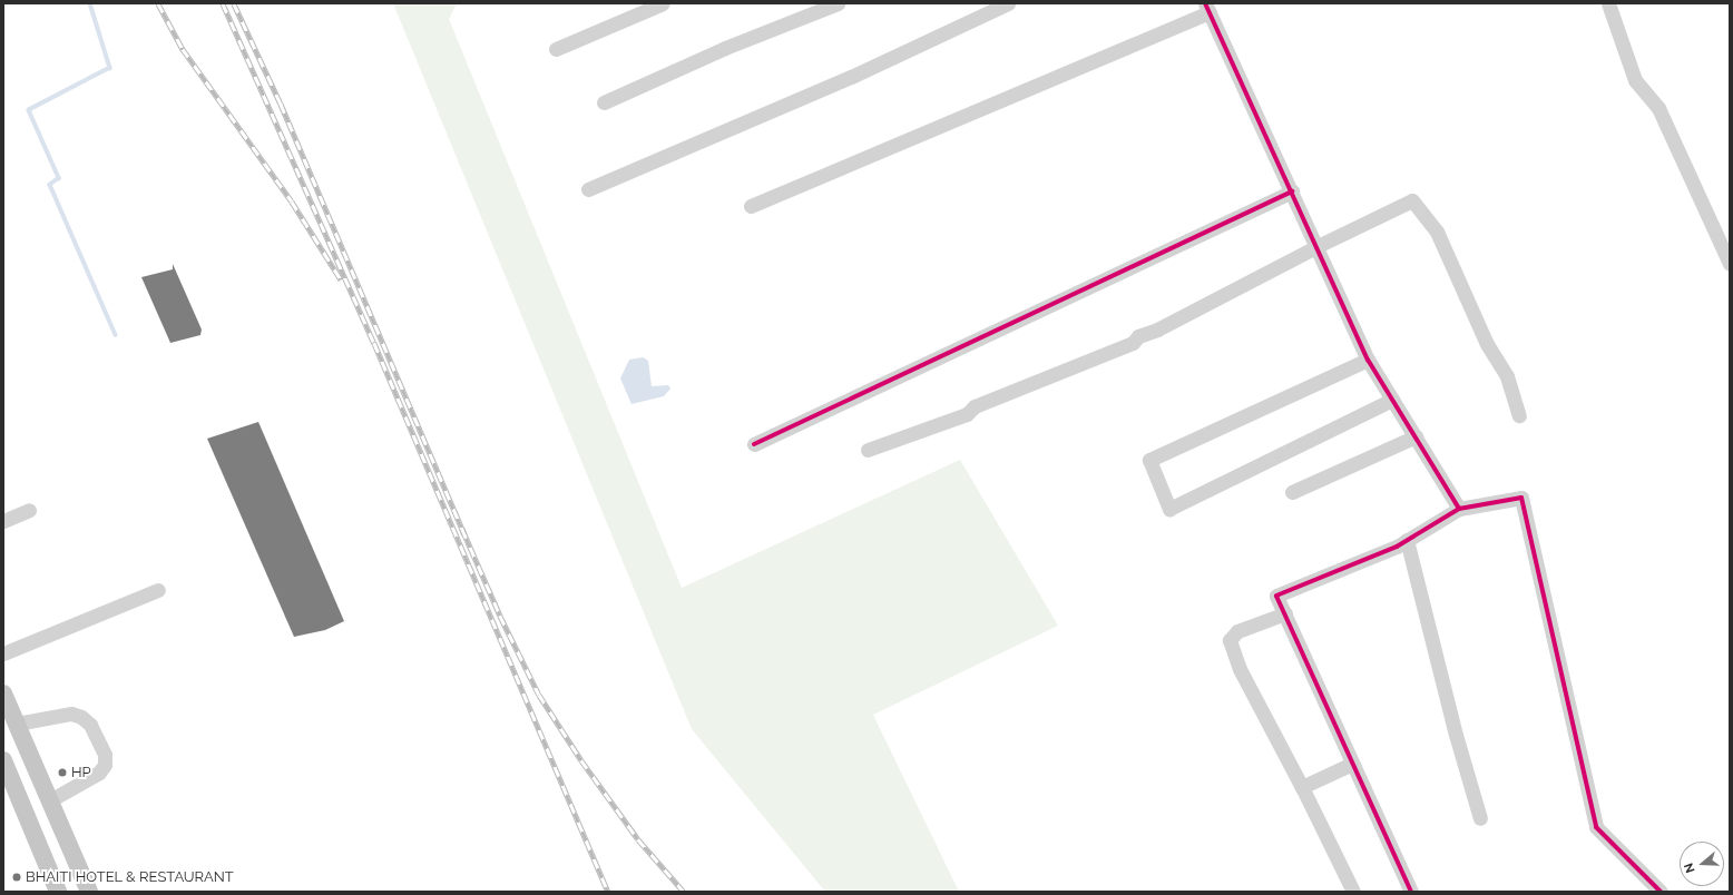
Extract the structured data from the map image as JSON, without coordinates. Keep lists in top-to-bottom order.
{
  "places": ["HP", "BHAITI HOTEL & RESTAURANT"],
  "north": "left"
}
